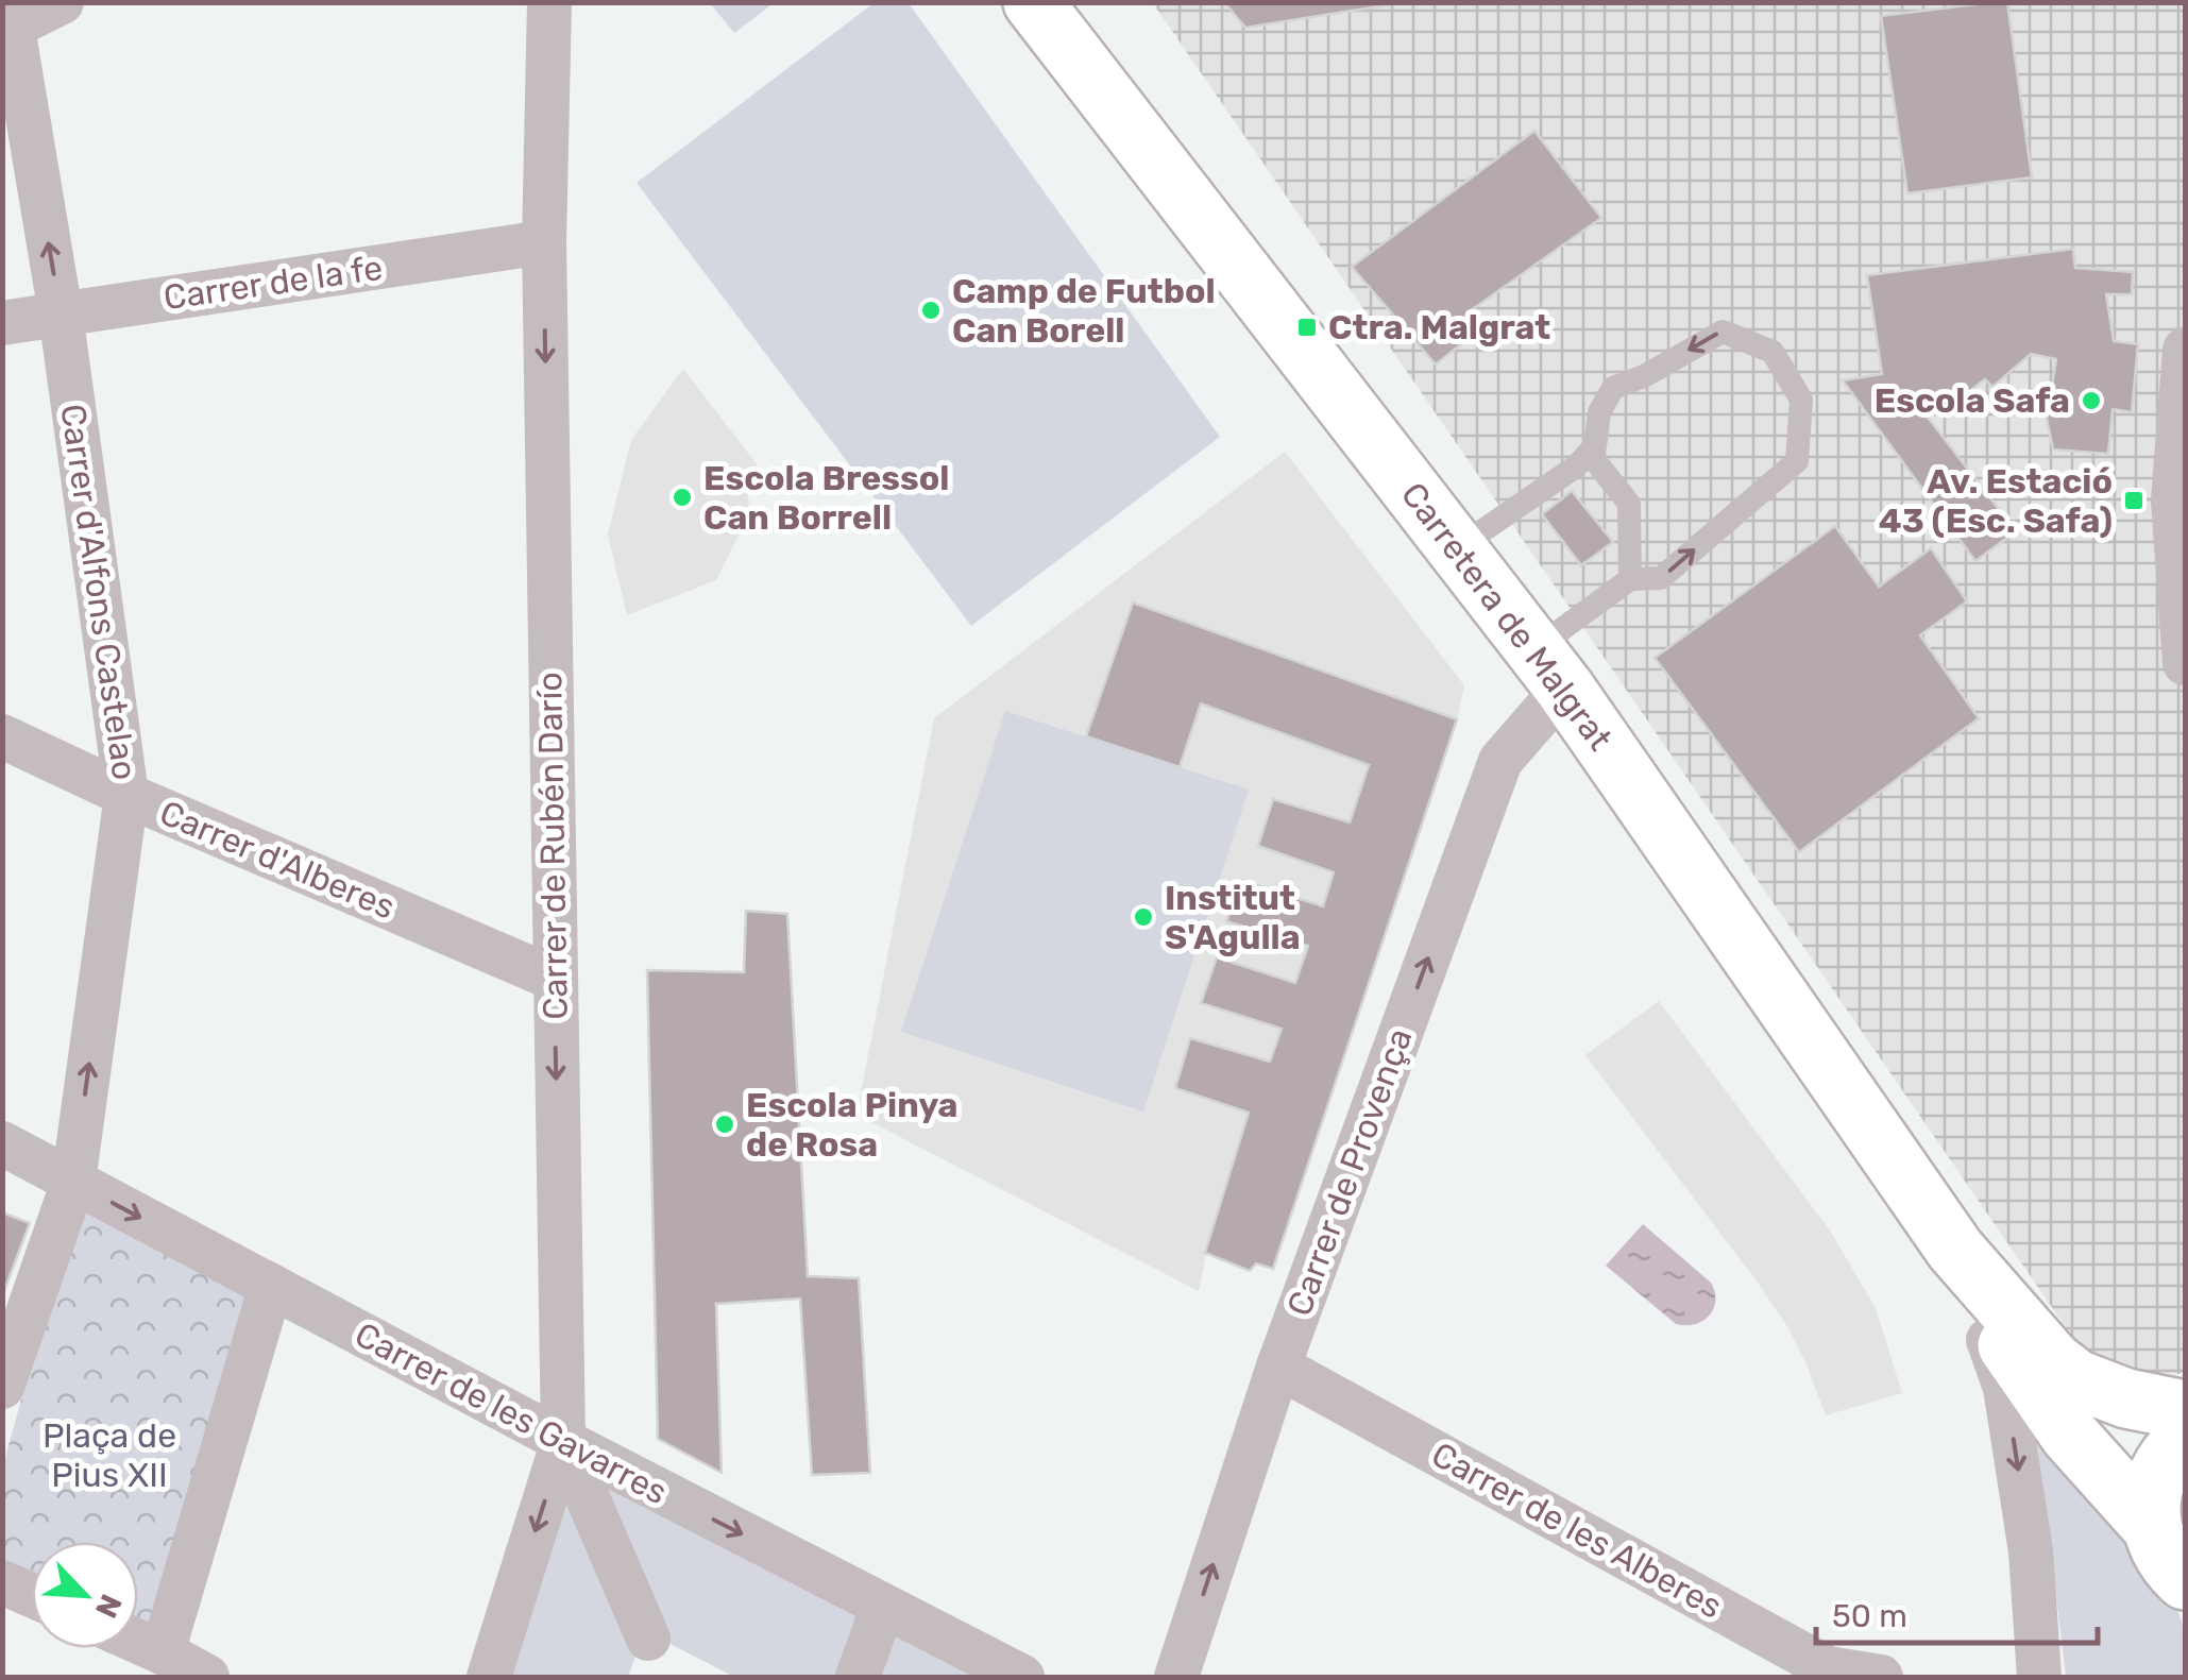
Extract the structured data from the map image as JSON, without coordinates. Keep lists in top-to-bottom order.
{
  "streets": {
    "street": [
      "Carrer de la fe",
      "Carrer d'Alfons Castelao",
      "Carretera de Malgrat",
      "Carrer de Rubén Darío",
      "Carrer d'Alberes",
      "Carrer de Provença",
      "Carrer de les Gavarres",
      "Carrer de les Alberes"
    ]
  },
  "crossings": [
    ["Carrer de la fe", "Carrer d'Alfons Castelao"],
    ["Carrer de la fe", "Carrer de Rubén Darío"],
    ["Carrer d'Alfons Castelao", "Carrer d'Alberes"],
    ["Carrer d'Alfons Castelao", "Carrer de les Gavarres"],
    ["Carretera de Malgrat", "Carrer de Provença"],
    ["Carrer de Rubén Darío", "Carrer d'Alberes"],
    ["Carrer de Rubén Darío", "Carrer de les Gavarres"],
    ["Carrer de Provença", "Carrer de les Alberes"]
  ],
  "one_way": ["Carrer d'Alfons Castelao", "Carrer de Provença", "Carrer de les Gavarres"],
  "parks": ["Plaça de Pius XII"],
  "places": {
    "other": [
      "Camp de Futbol Can Borell",
      "Escola Safa",
      "Escola Bressol Can Borrell",
      "Institut S'Agulla",
      "Escola Pinya de Rosa"
    ],
    "transit": ["Ctra. Malgrat", "Av. Estació 43 (Esc. Safa)"]
  },
  "scale_bar": "50 m",
  "north": "bottom right"
}
